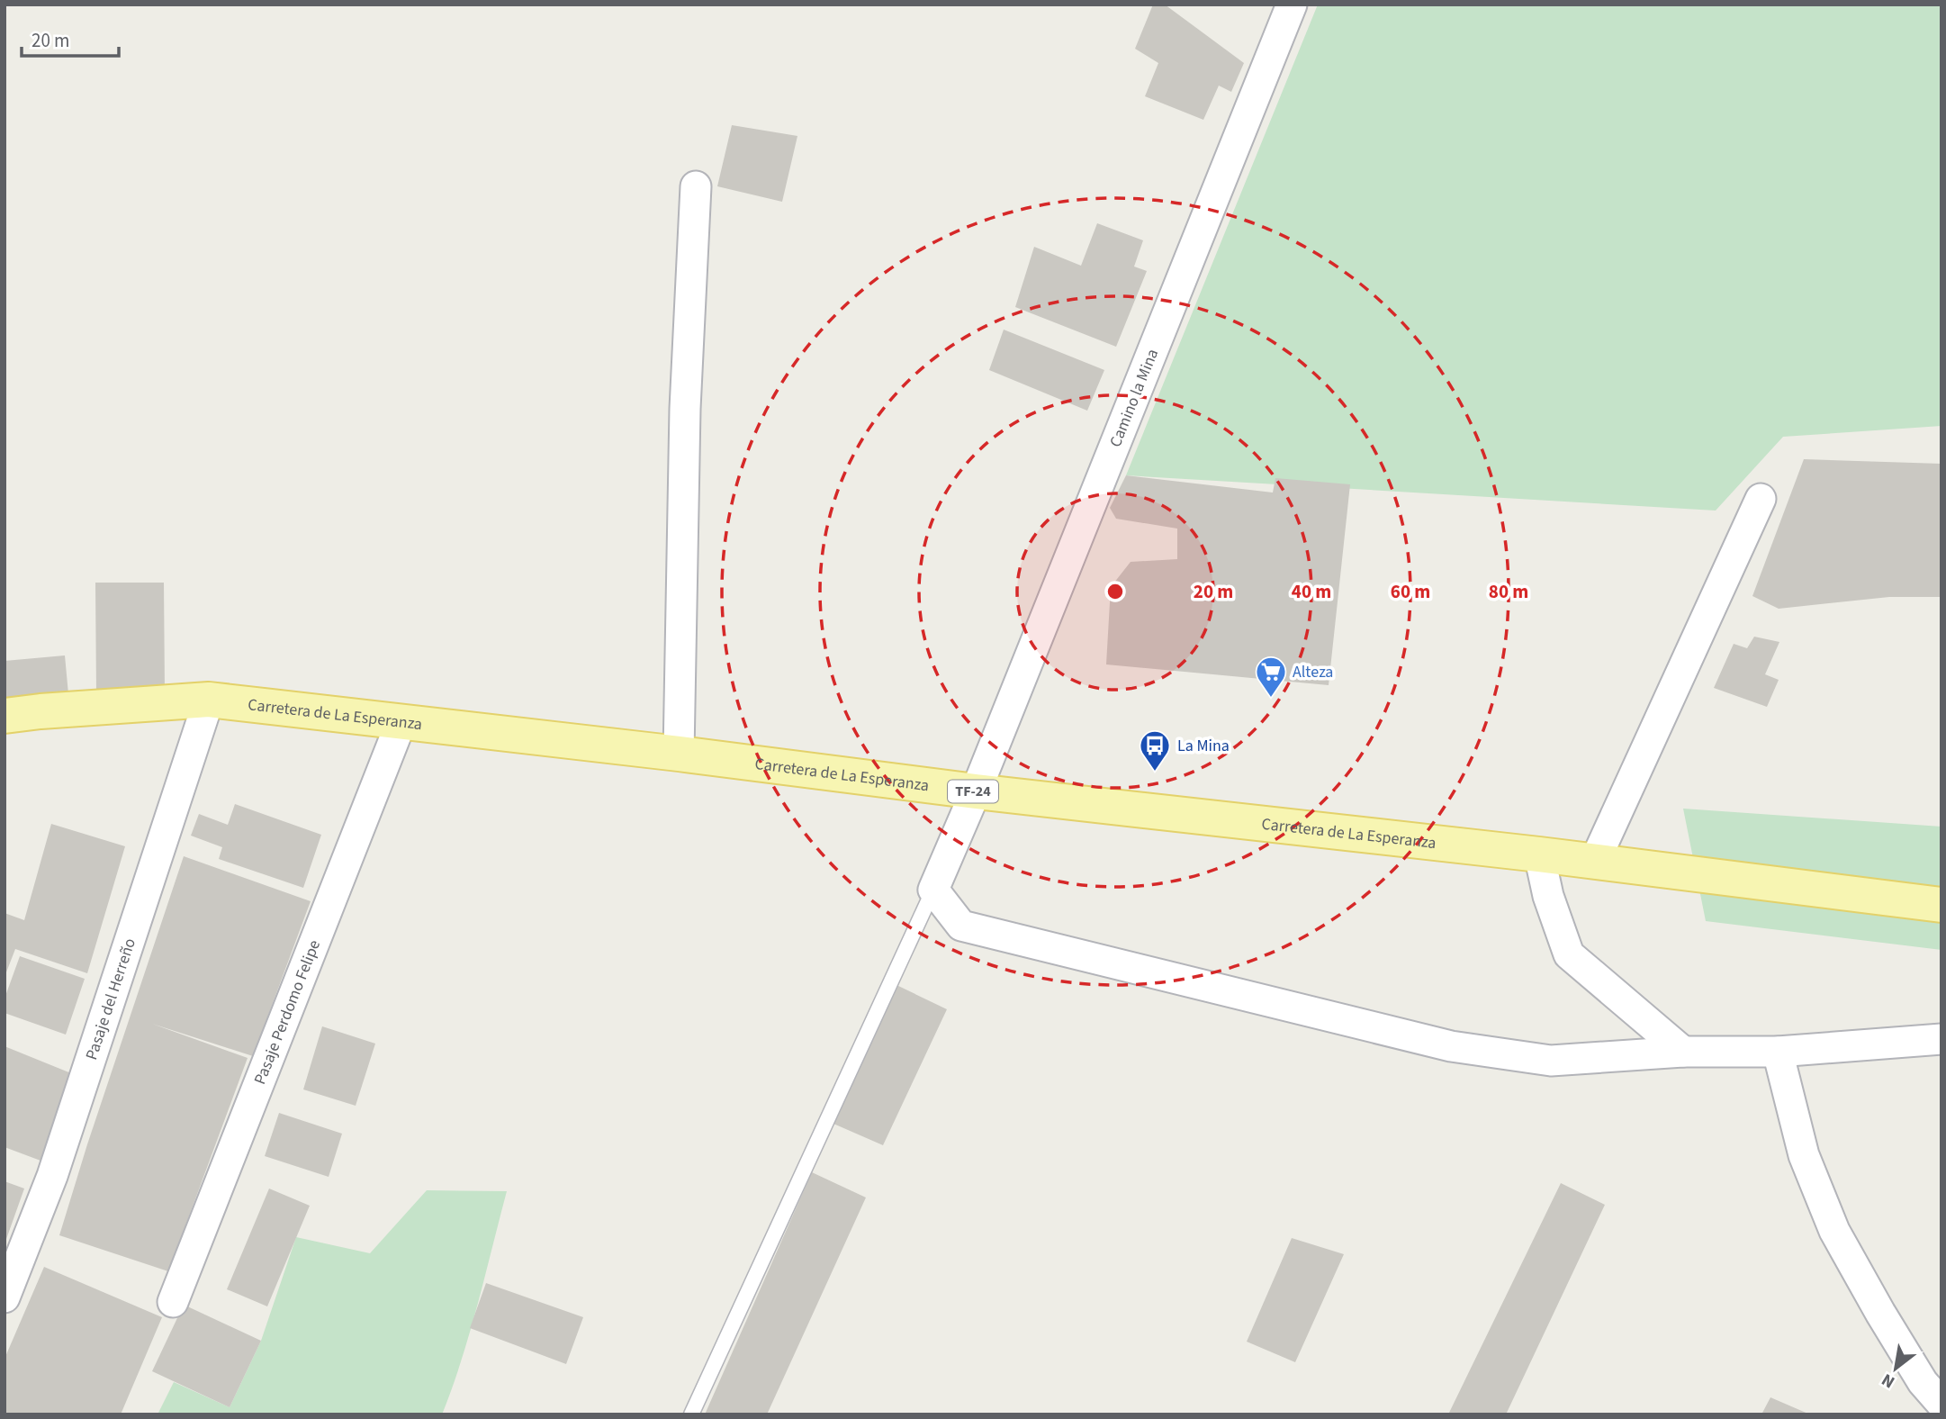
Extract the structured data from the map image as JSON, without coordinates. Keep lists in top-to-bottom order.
{
  "streets": {
    "main road": ["Carretera de La Esperanza", "TF-24"],
    "street": ["Camino la Mina", "Pasaje del Herreño", "Pasaje Perdomo Felipe"]
  },
  "crossings": [
    ["Camino la Mina", "Carretera de La Esperanza"],
    ["Carretera de La Esperanza", "Pasaje del Herreño"],
    ["Carretera de La Esperanza", "Pasaje Perdomo Felipe"]
  ],
  "places": {
    "supermarket": ["Alteza"],
    "bus stop": ["La Mina"]
  },
  "scale_bar": "20 m",
  "north": "bottom left",
  "rings": [
    "20 m",
    "40 m",
    "60 m",
    "80 m"
  ]
}
